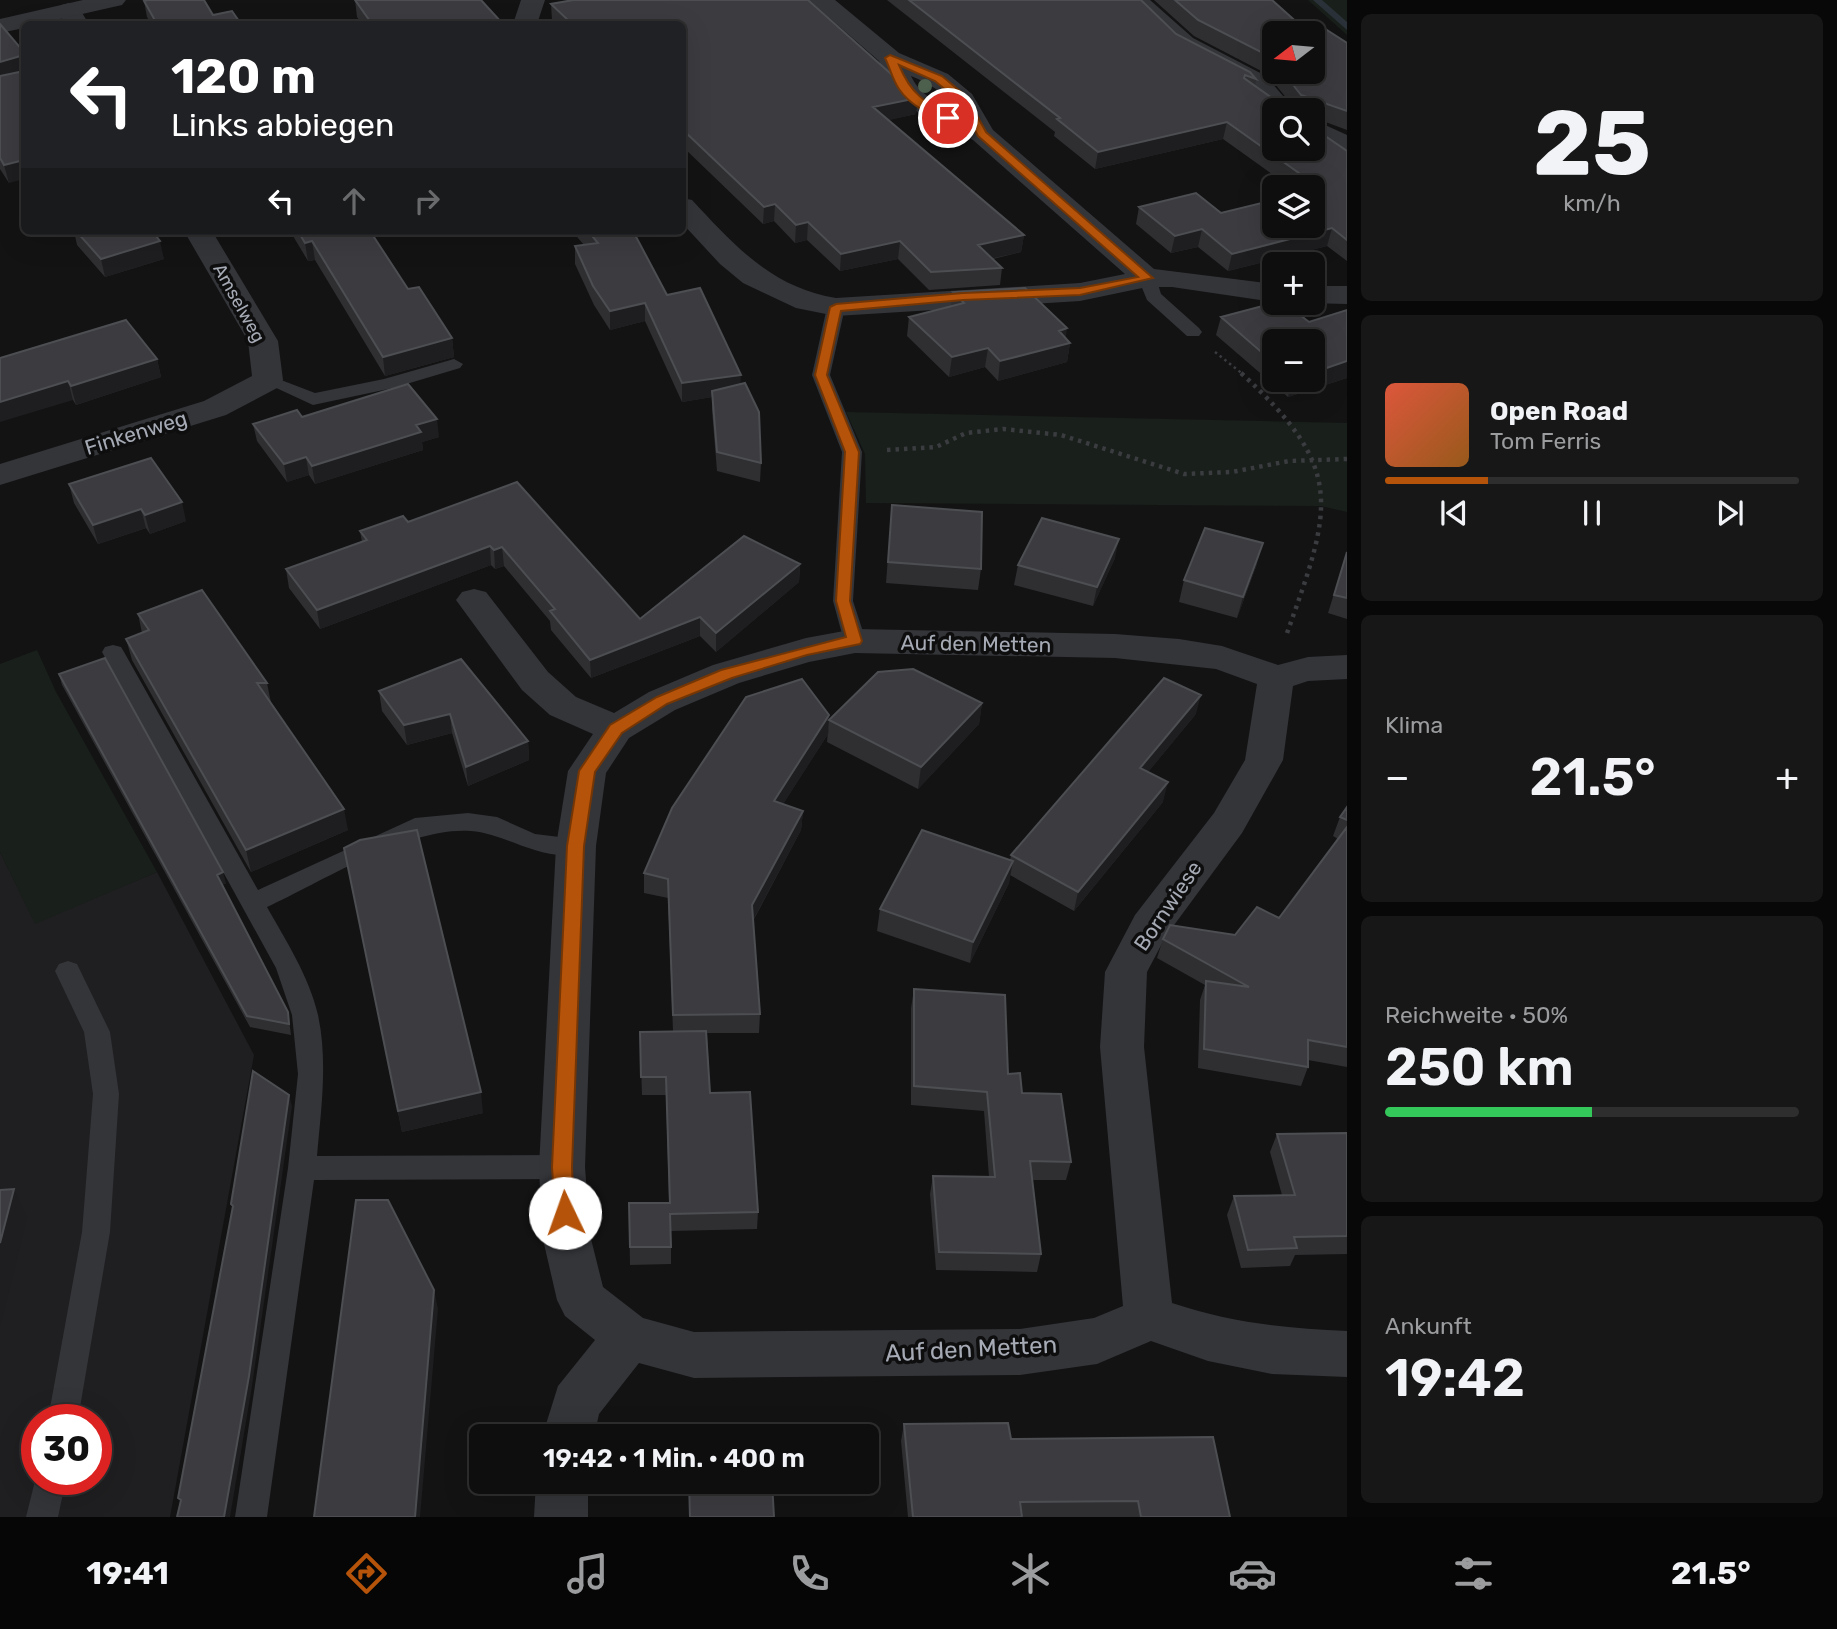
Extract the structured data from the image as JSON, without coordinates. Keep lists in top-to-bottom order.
{
  "streets": {
    "street": [
      "Amselweg",
      "Finkenweg",
      "Auf den Metten",
      "Bornwiese"
    ]
  },
  "crossings": [
    ["Amselweg", "Finkenweg"],
    ["Auf den Metten", "Bornwiese"]
  ],
  "north": "left",
  "page": {
    "tile": [
      ["25", "km/h"],
      "Klima",
      ["Reichweite · 50%", "250 km"],
      ["Ankunft", "19:42"]
    ],
    "map_buttons": ["+", "−"],
    "turn": ["120 m", "Links abbiegen"],
    "song": ["Open Road", "Tom Ferris"],
    "heat": ["−", "21.5°", "+"],
    "limit": "30",
    "trip": "19:42 · 1 Min. · 400 m",
    "tabs": ["19:41", "21.5°"]
  }
}
